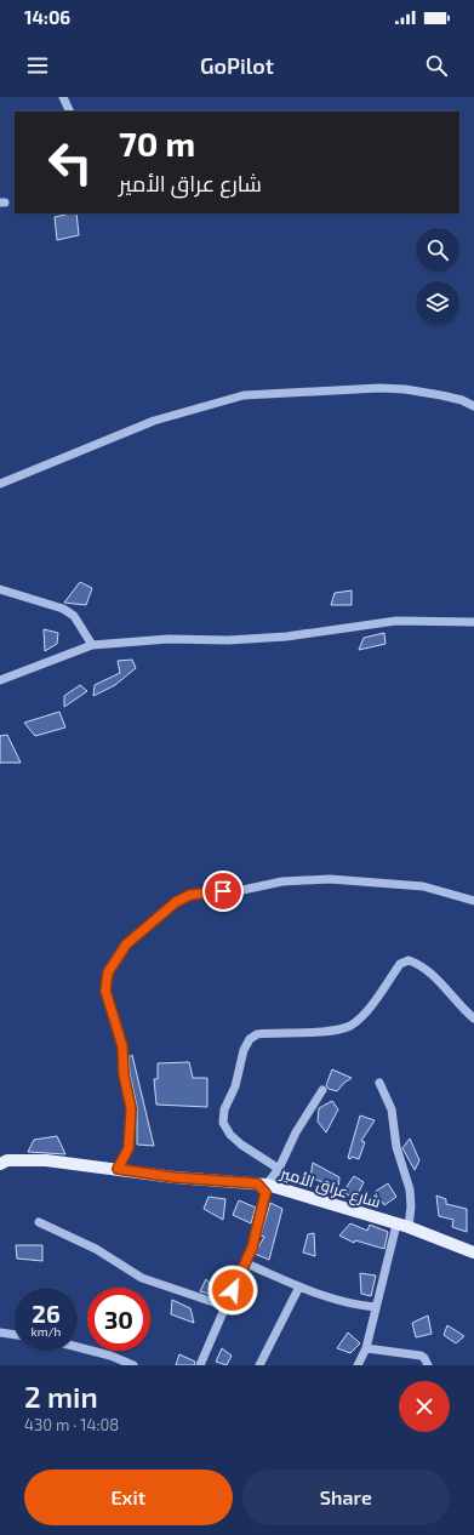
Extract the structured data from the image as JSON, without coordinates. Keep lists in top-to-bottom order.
{
  "streets": {
    "main road": ["شارع عراق الأمير"]
  },
  "page": {
    "status": "14:06",
    "header": "GoPilot",
    "turn": ["70 m", "شارع عراق الأمير"],
    "speed": "26 km/h",
    "limit": "30",
    "heading": ["2 min", "430 m · 14:08"],
    "buttons": ["Exit", "Share"]
  }
}
